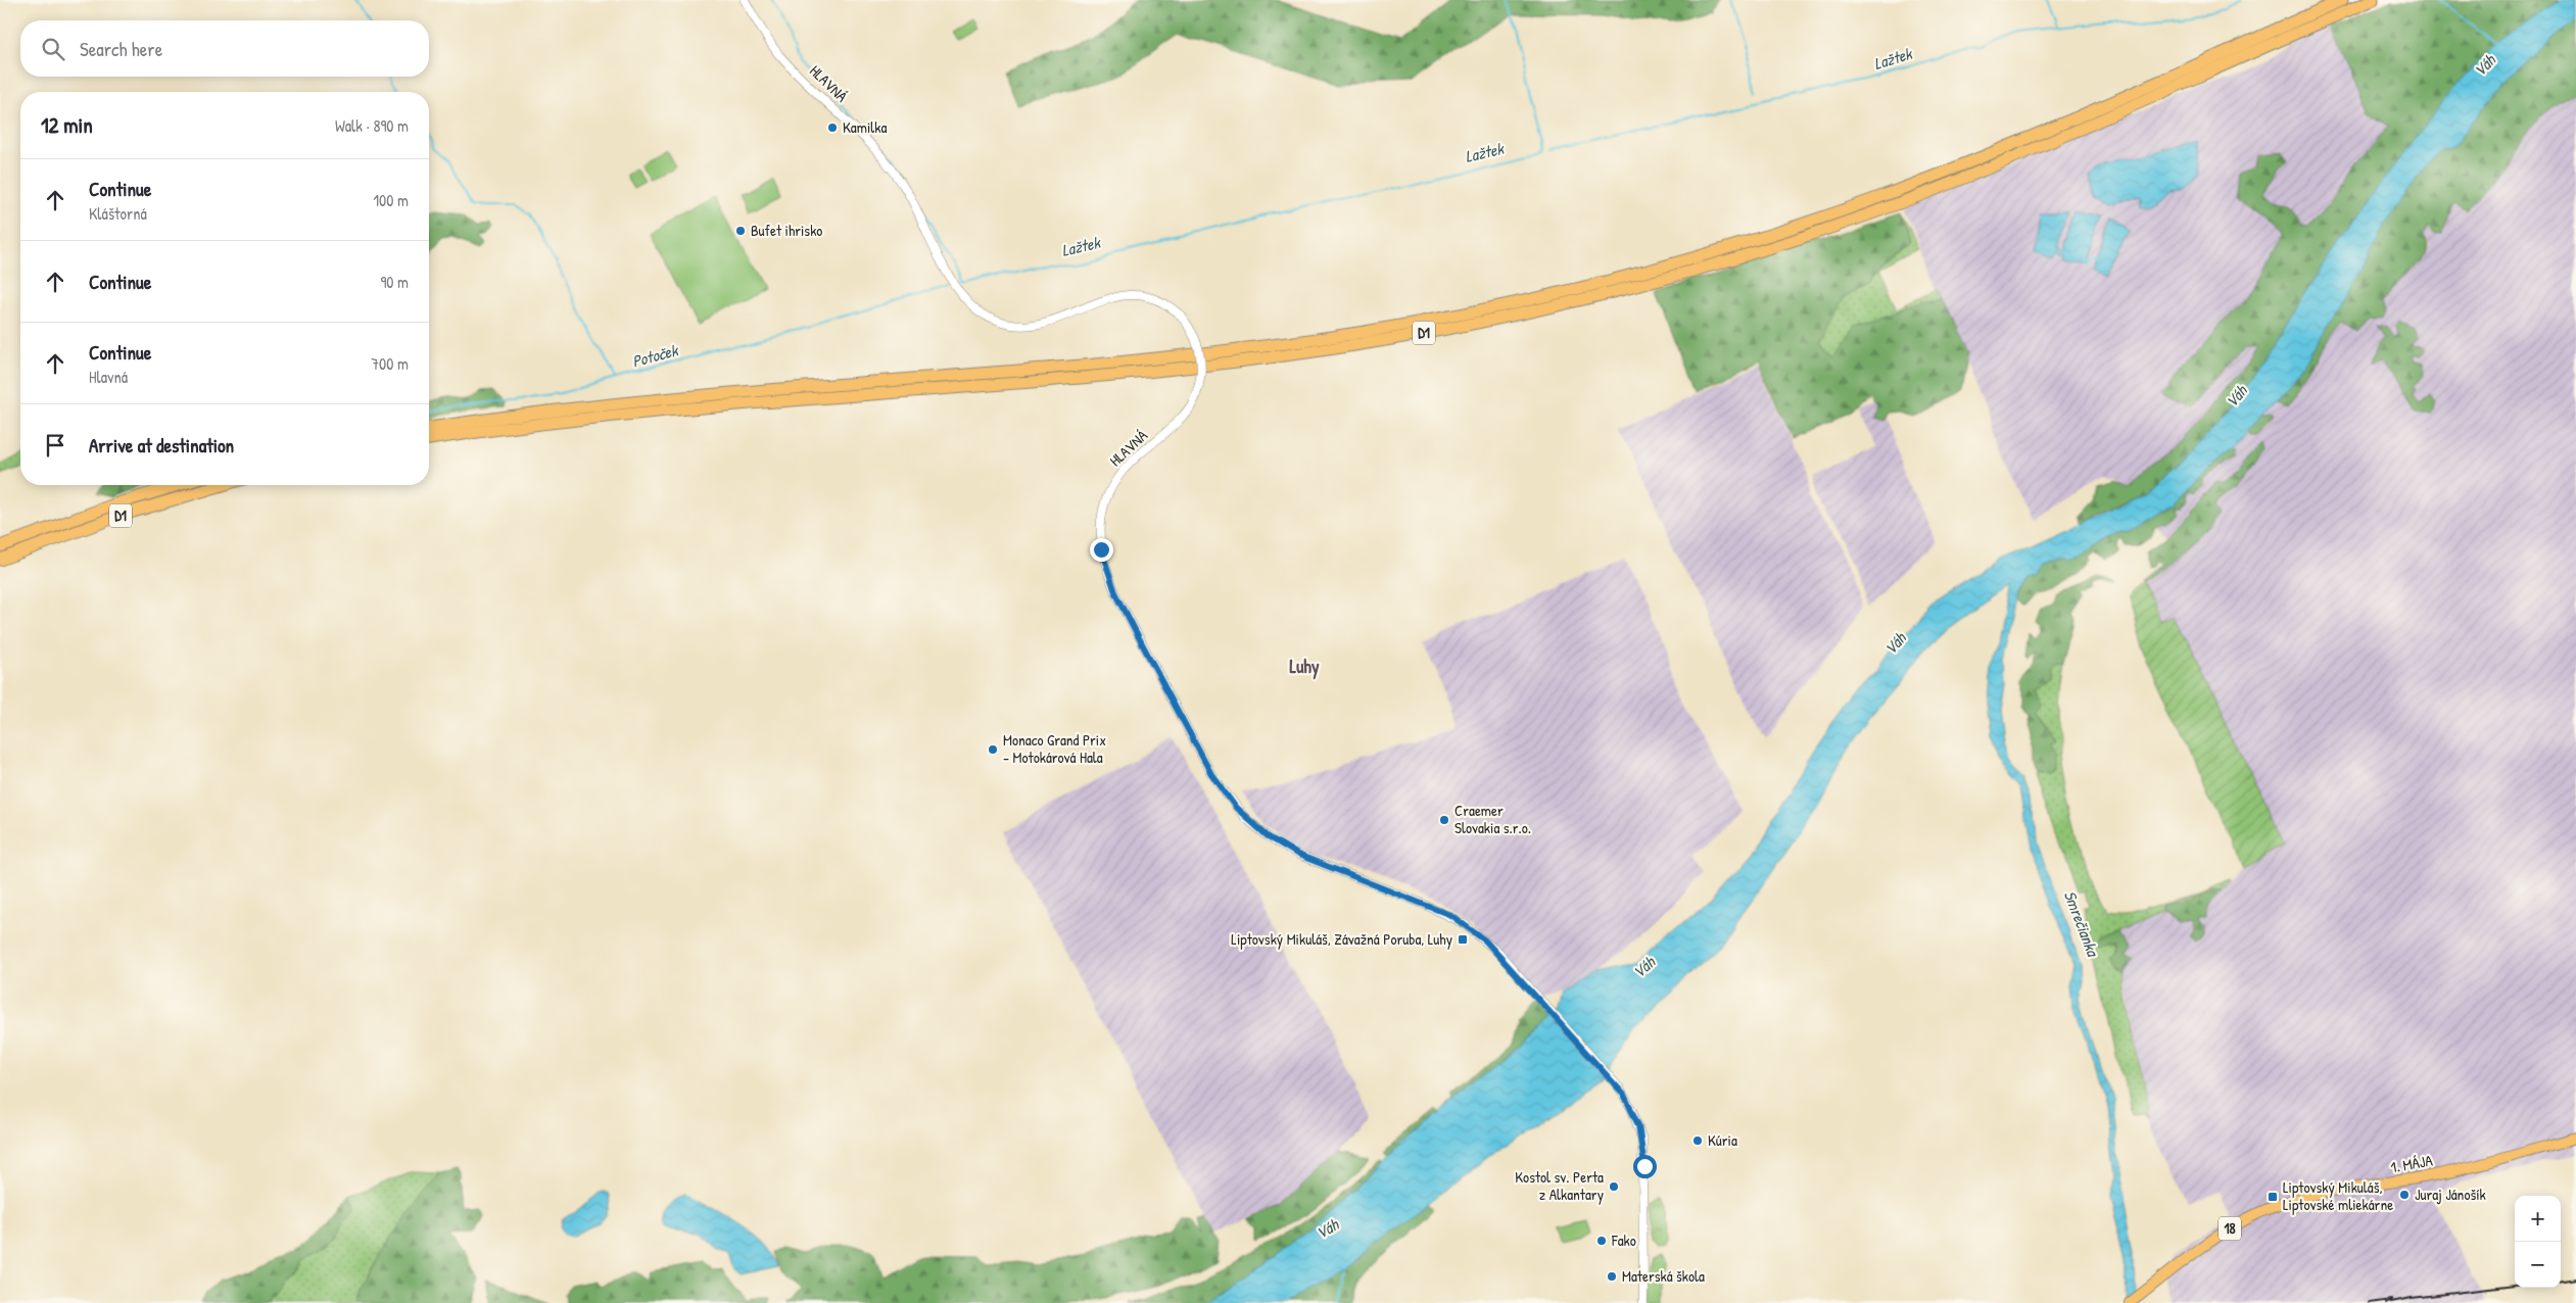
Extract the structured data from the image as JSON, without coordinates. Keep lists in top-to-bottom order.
{
  "streets": {
    "highway": ["D1"],
    "main road": ["1. MÁJA", "18"],
    "street": ["HLAVNÁ"]
  },
  "districts": ["Luhy"],
  "water": [
    "Lažtek",
    "Váh",
    "Potoček",
    "Smrečianka"
  ],
  "places": {
    "other": [
      "Kamilka",
      "Bufet ihrisko",
      "Monaco Grand Prix - Motokárová Hala",
      "Craemer Slovakia s.r.o.",
      "Kúria",
      "Kostol sv. Perta z Alkantary",
      "Juraj Jánošík",
      "Fako",
      "Materská škola"
    ],
    "transit": ["Liptovský Mikuláš, Závažná Poruba, Luhy", "Liptovský Mikuláš, Liptovské mliekárne"]
  },
  "page": {
    "search": "Search here",
    "heading": ["12 min", "Walk · 890 m"],
    "list": [
      ["Continue", "Kláštorná", "100 m"],
      ["Continue", "90 m"],
      ["Continue", "Hlavná", "700 m"],
      "Arrive at destination"
    ],
    "map_buttons": ["+", "−"]
  }
}
